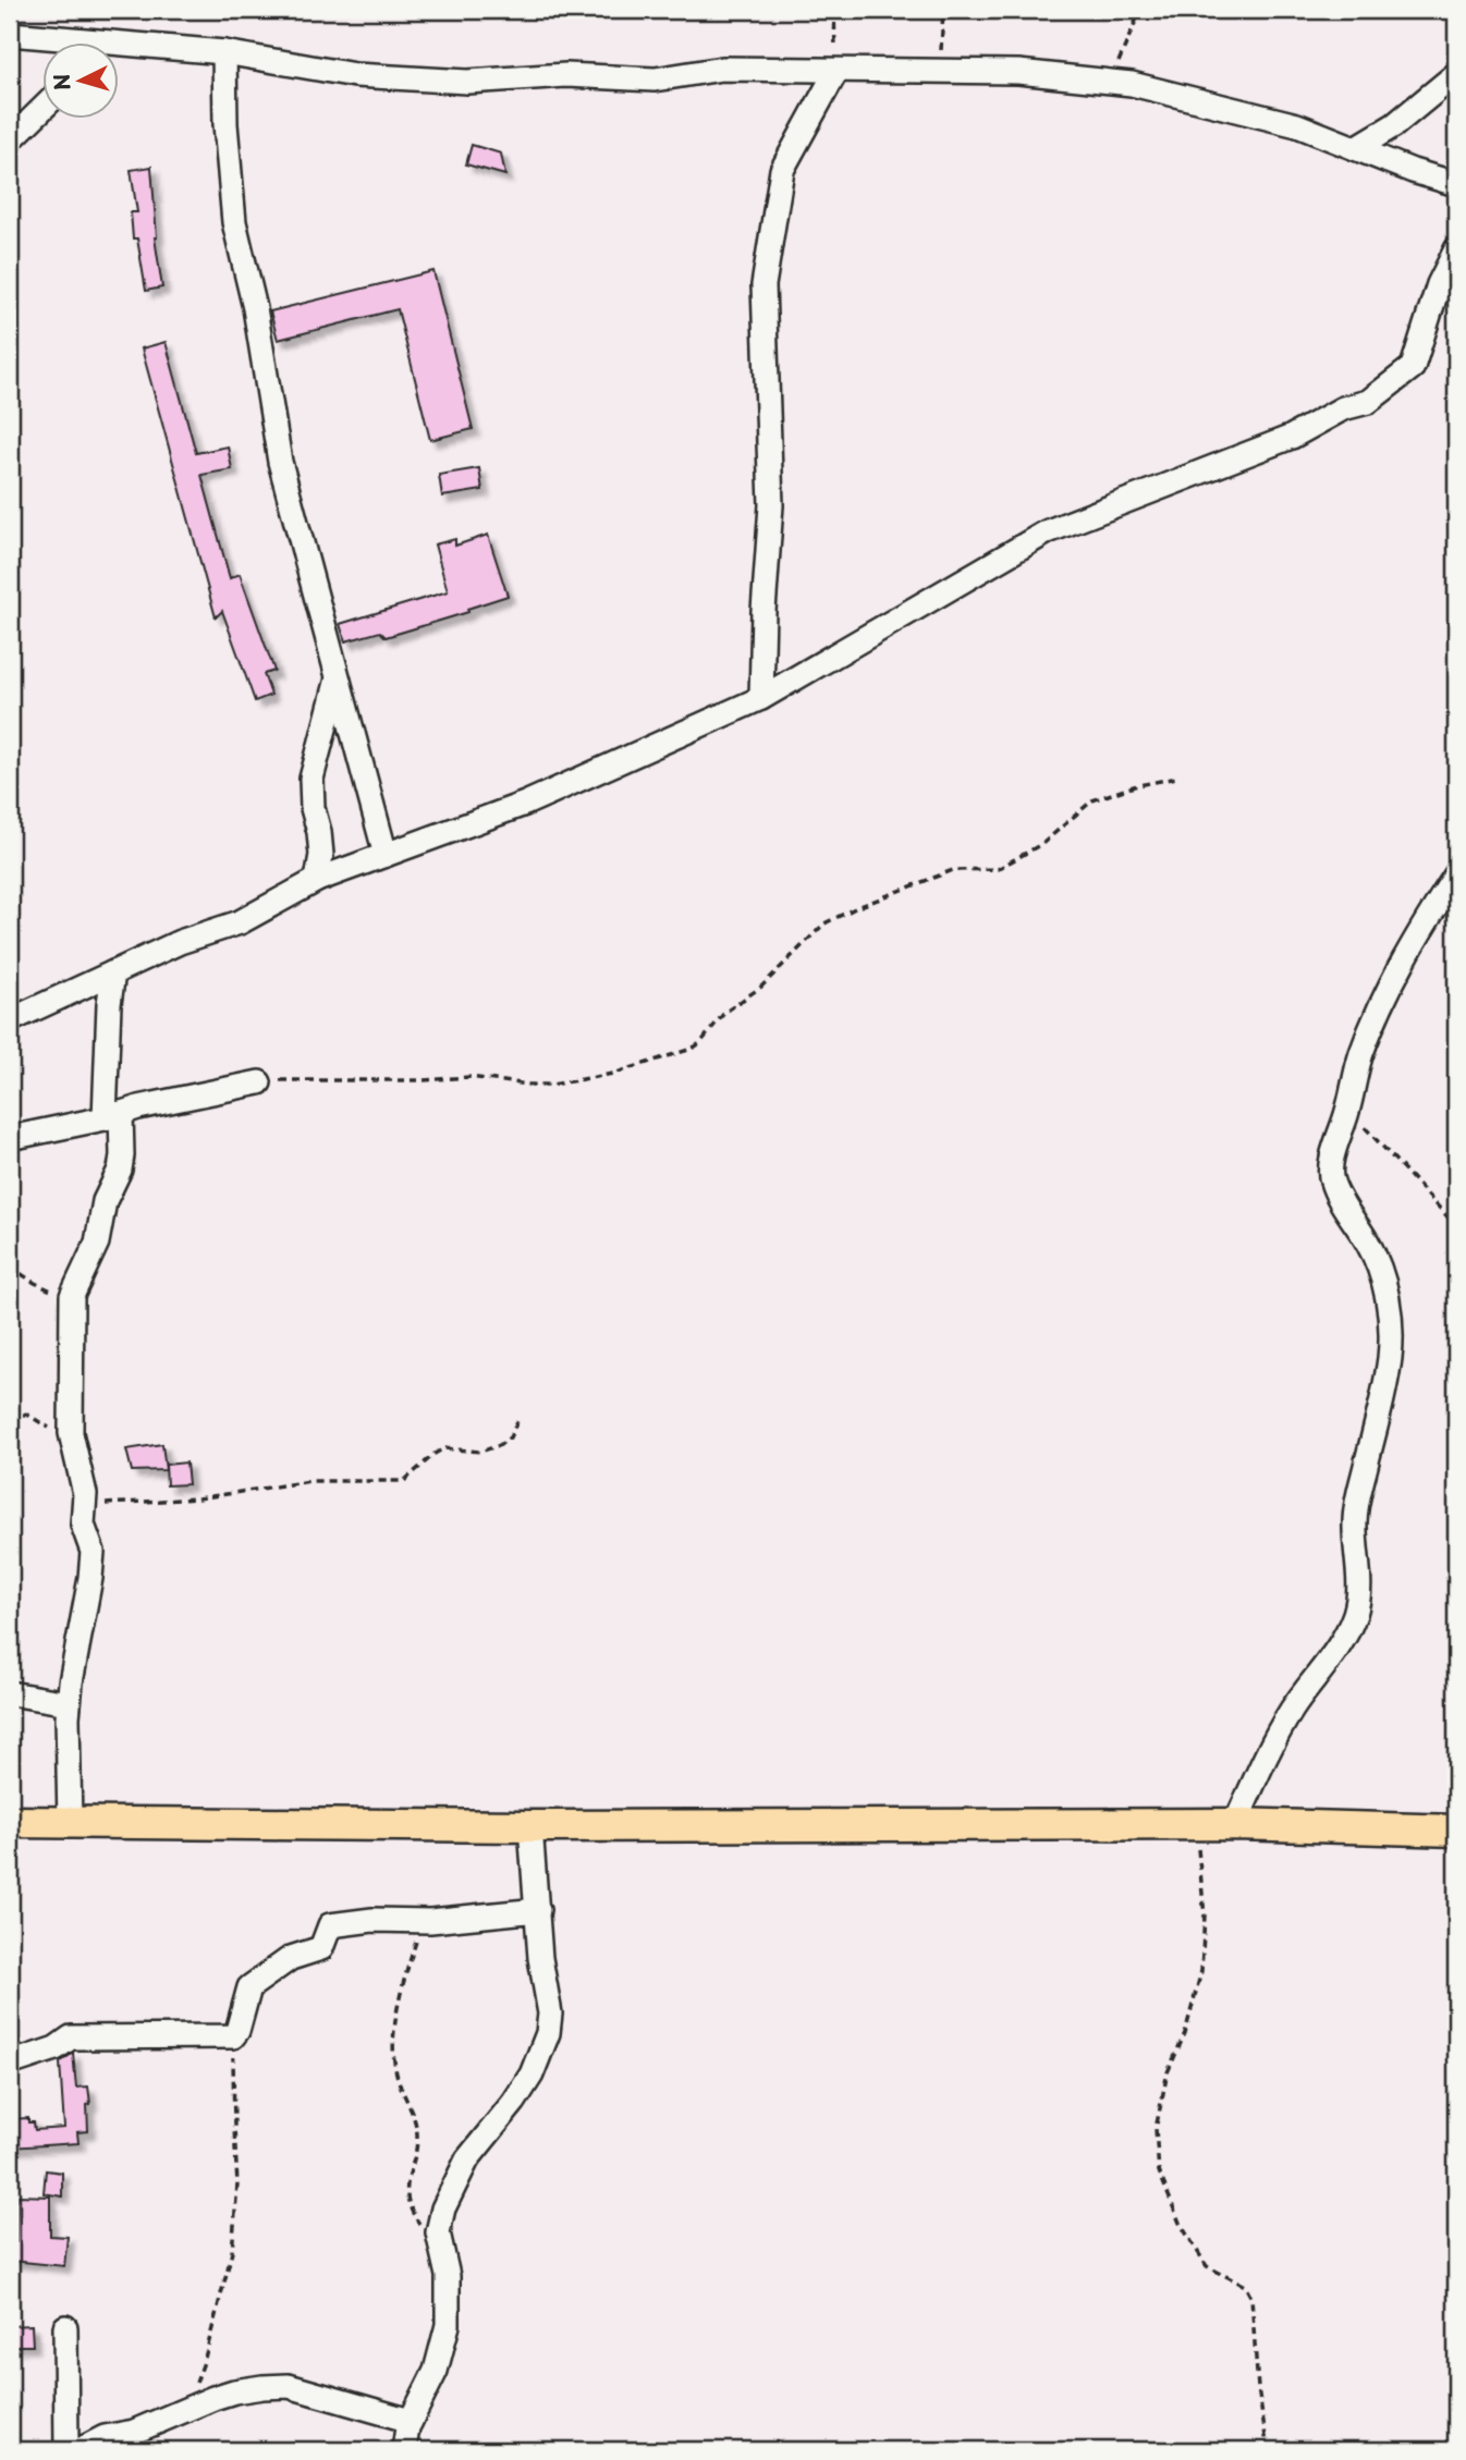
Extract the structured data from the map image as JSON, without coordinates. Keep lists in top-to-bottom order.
{
  "north": "left"
}
